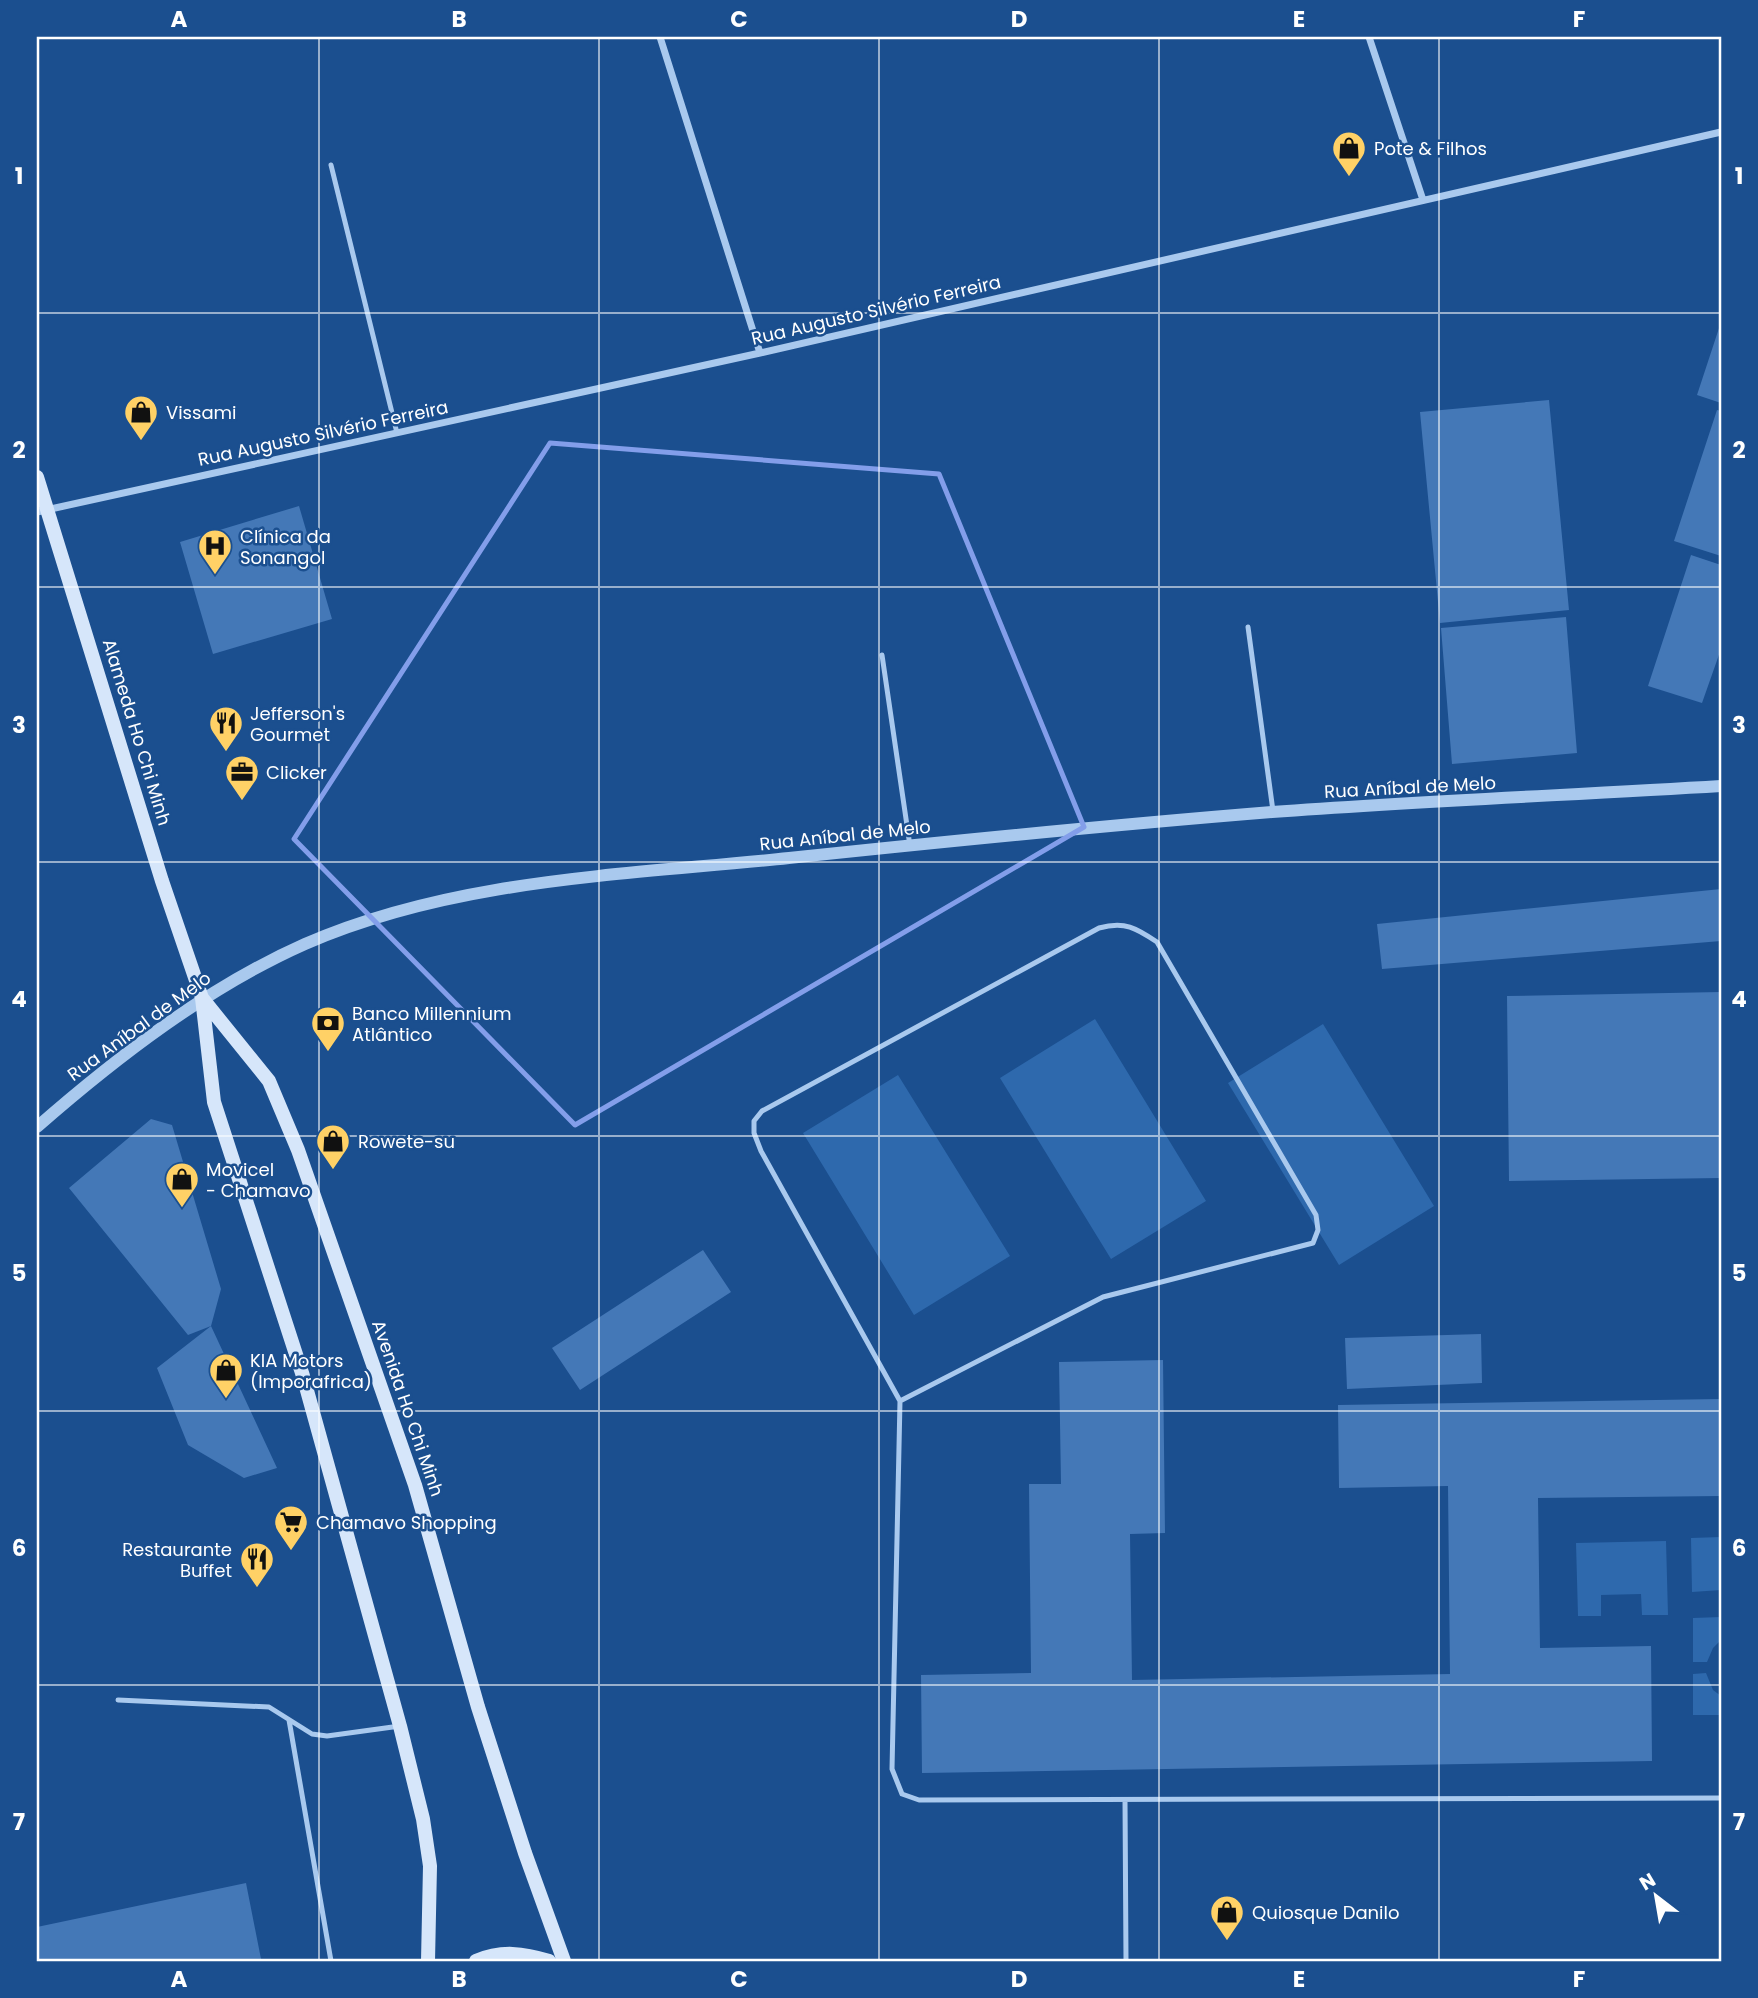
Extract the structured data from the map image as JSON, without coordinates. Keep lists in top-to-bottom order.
{
  "streets": {
    "main road": ["Alameda Ho Chi Minh", "Avenida Ho Chi Minh"],
    "street": ["Rua Augusto Silvério Ferreira", "Rua Aníbal de Melo"]
  },
  "crossings": [
    ["Rua Augusto Silvério Ferreira", "Alameda Ho Chi Minh"],
    ["Alameda Ho Chi Minh", "Rua Aníbal de Melo"],
    ["Alameda Ho Chi Minh", "Avenida Ho Chi Minh"],
    ["Rua Aníbal de Melo", "Avenida Ho Chi Minh"]
  ],
  "places": {
    "shop": [
      "Pote & Filhos",
      "Vissami",
      "Rowete-su",
      "Movicel - Chamavo",
      "KIA Motors (Imporafrica)",
      "Quiosque Danilo"
    ],
    "hospital": ["Clínica da Sonangol"],
    "restaurant": ["Jefferson's Gourmet", "Restaurante Buffet"],
    "office": ["Clicker"],
    "bank": ["Banco Millennium Atlântico"],
    "supermarket": ["Chamavo Shopping"]
  },
  "north": "top left",
  "grid": {
    "columns": [
      "A",
      "B",
      "C",
      "D",
      "E",
      "F"
    ],
    "rows": [
      "1",
      "2",
      "3",
      "4",
      "5",
      "6",
      "7"
    ]
  }
}
